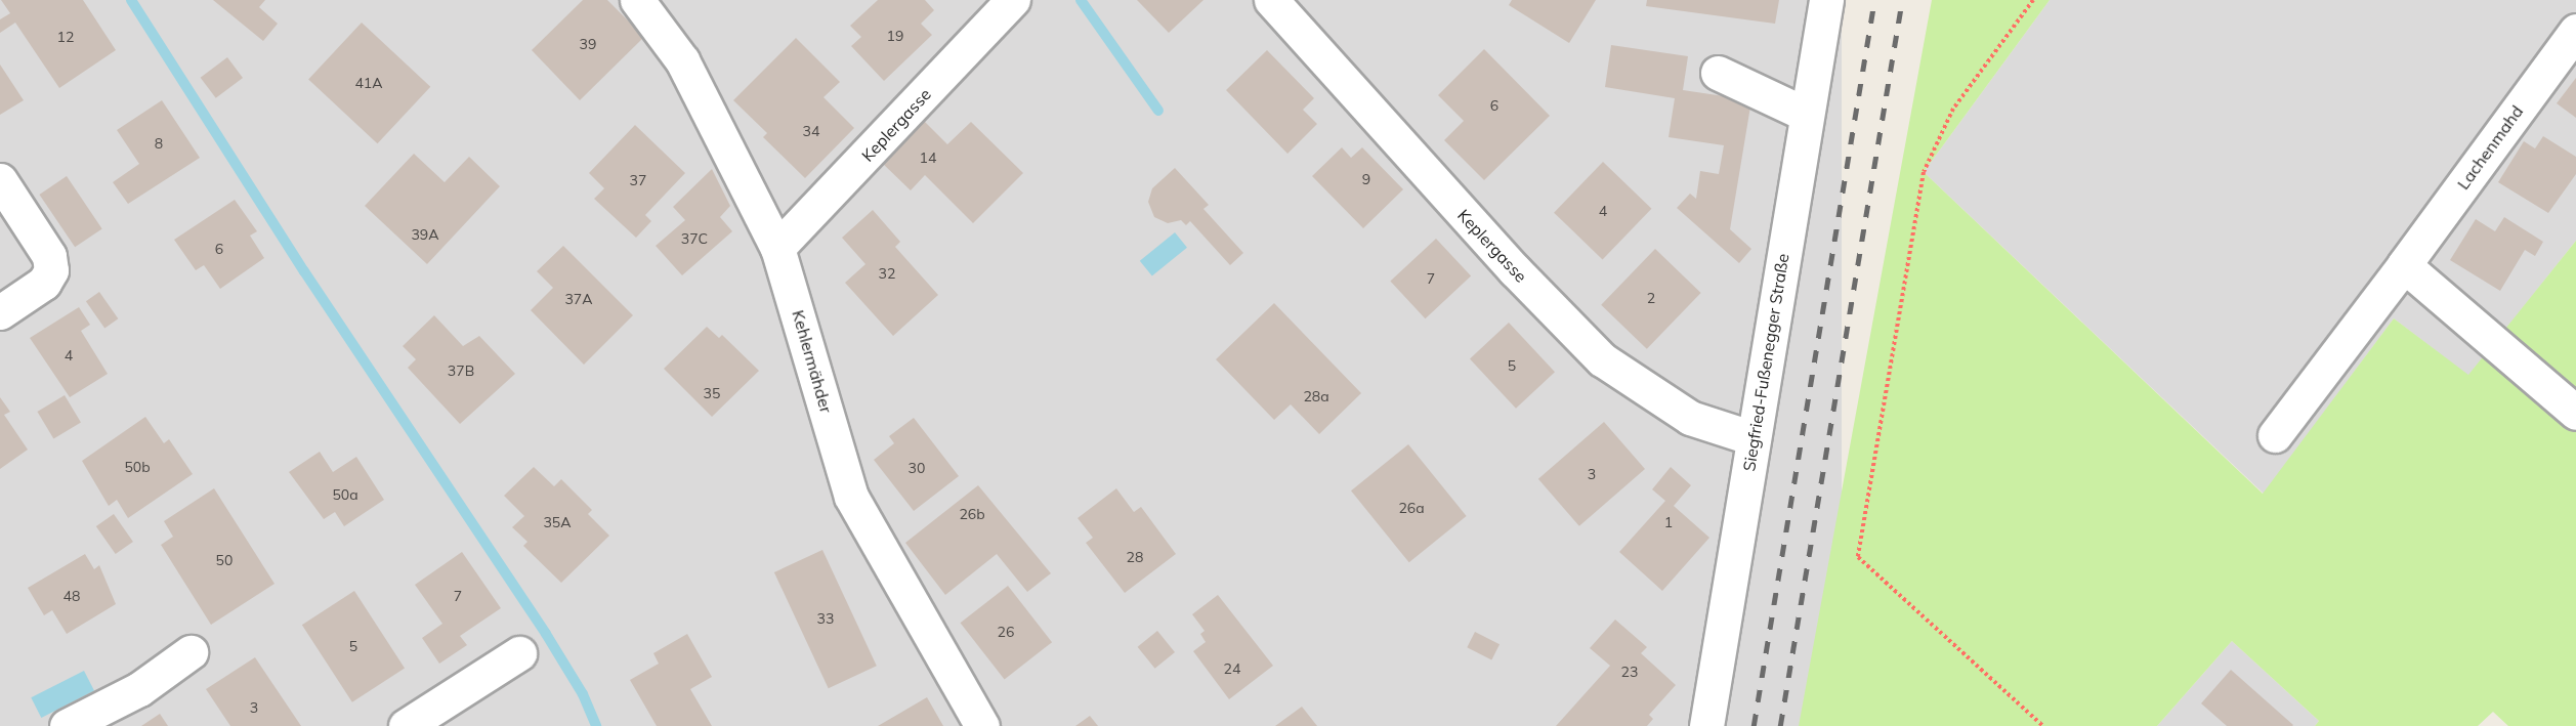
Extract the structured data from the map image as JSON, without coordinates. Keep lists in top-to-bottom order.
{
  "streets": {
    "street": [
      "Keplergasse",
      "Lachenmahd",
      "Kehlermähder",
      "Siegfried-Fußenegger Straße"
    ]
  },
  "crossings": [
    ["Keplergasse", "Kehlermähder"],
    ["Keplergasse", "Siegfried-Fußenegger Straße"]
  ],
  "house_numbers": [
    "19",
    "12",
    "39",
    "41A",
    "6",
    "34",
    "8",
    "14",
    "9",
    "37",
    "4",
    "39A",
    "37C",
    "6",
    "32",
    "7",
    "2",
    "37A",
    "4",
    "5",
    "37B",
    "35",
    "28a",
    "50b",
    "30",
    "3",
    "50a",
    "26a",
    "26b",
    "35A",
    "1",
    "28",
    "50",
    "48",
    "7",
    "33",
    "26",
    "5",
    "24",
    "23",
    "3"
  ]
}
